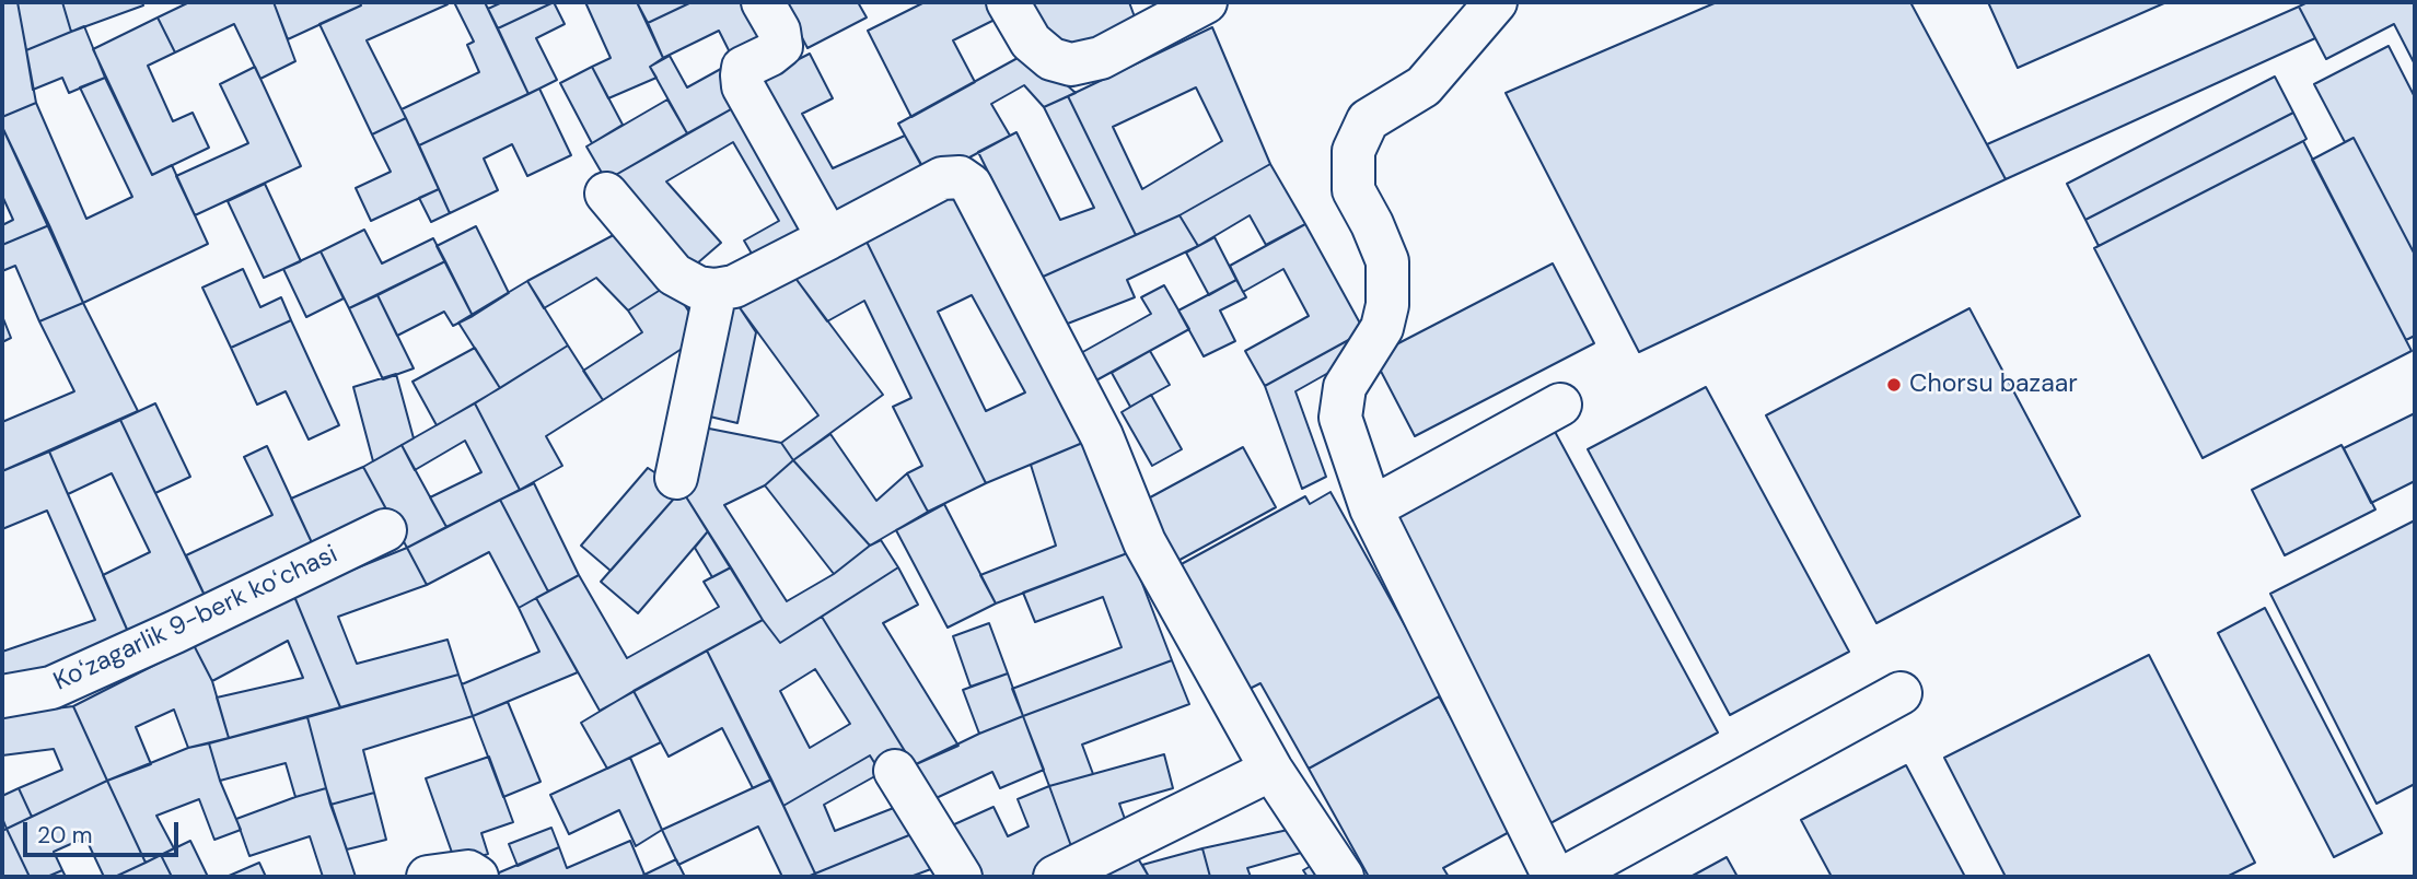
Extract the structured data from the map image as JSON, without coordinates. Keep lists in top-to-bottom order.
{
  "streets": {
    "street": ["Koʻzagarlik 9-berk koʻchasi"]
  },
  "places": ["Chorsu bazaar"],
  "scale_bar": "20 m"
}
